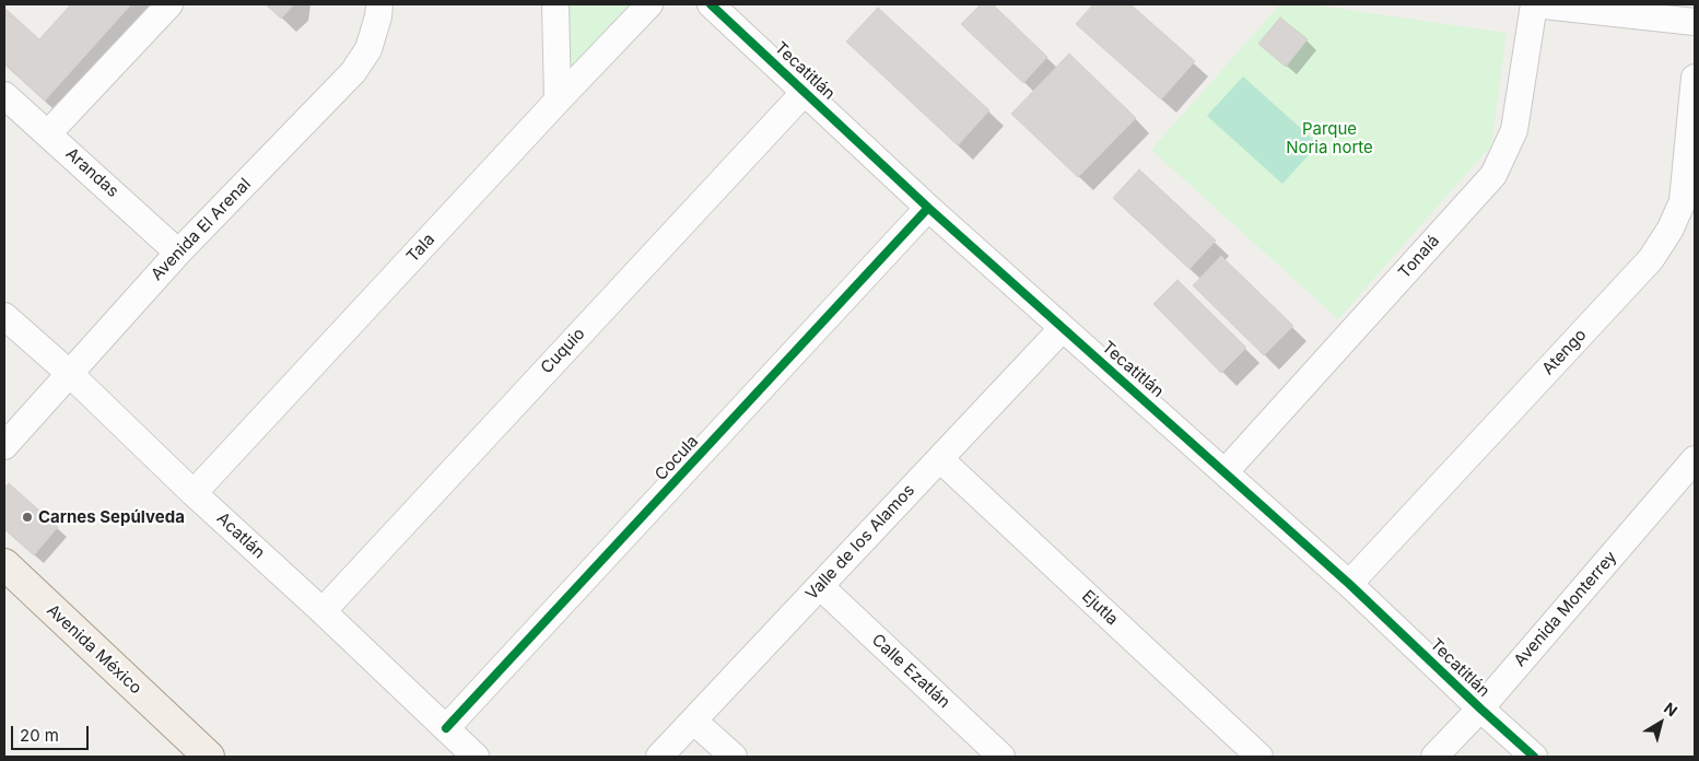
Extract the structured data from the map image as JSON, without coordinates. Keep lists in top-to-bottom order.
{
  "streets": {
    "main road": ["Avenida México"],
    "street": [
      "Tecatitlán",
      "Arandas",
      "Avenida El Arenal",
      "Tala",
      "Tonalá",
      "Cuquio",
      "Atengo",
      "Cocula",
      "Acatlán",
      "Valle de los Alamos",
      "Ejutla",
      "Avenida Monterrey",
      "Calle Ezatlán"
    ]
  },
  "crossings": [
    ["Tecatitlán", "Tonalá"],
    ["Tecatitlán", "Cuquio"],
    ["Tecatitlán", "Atengo"],
    ["Tecatitlán", "Cocula"],
    ["Tecatitlán", "Valle de los Alamos"],
    ["Tecatitlán", "Avenida Monterrey"],
    ["Arandas", "Avenida El Arenal"],
    ["Avenida El Arenal", "Acatlán"],
    ["Tala", "Acatlán"],
    ["Cuquio", "Acatlán"],
    ["Cocula", "Acatlán"],
    ["Valle de los Alamos", "Ejutla"],
    ["Valle de los Alamos", "Calle Ezatlán"]
  ],
  "parks": ["Parque Noria norte"],
  "places": ["Carnes Sepúlveda"],
  "scale_bar": "20 m",
  "north": "top right"
}
